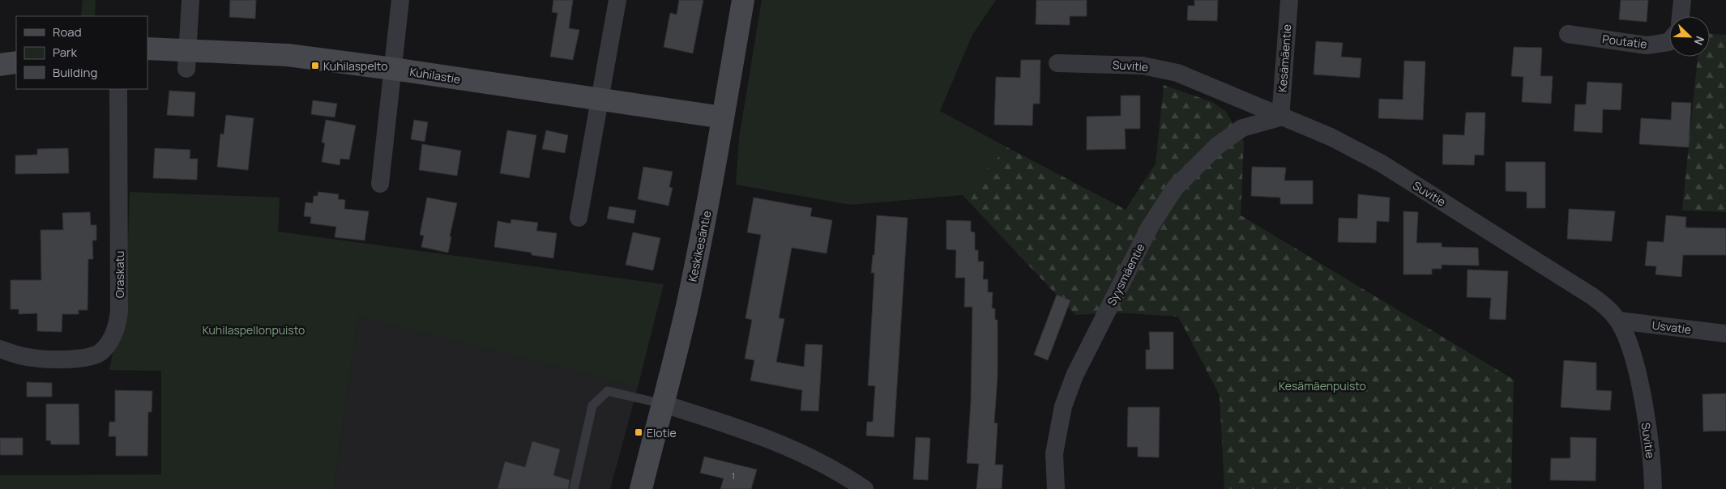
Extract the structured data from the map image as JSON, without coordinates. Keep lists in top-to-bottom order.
{
  "streets": {
    "street": [
      "Poutatie",
      "Kesämäentie",
      "Suvitie",
      "Kuhilastie",
      "Keskikesäntie",
      "Oraskatu",
      "Syysmäentie",
      "Usvatie"
    ]
  },
  "crossings": [
    ["Kesämäentie", "Suvitie"],
    ["Kesämäentie", "Syysmäentie"],
    ["Suvitie", "Syysmäentie"],
    ["Suvitie", "Usvatie"],
    ["Kuhilastie", "Keskikesäntie"]
  ],
  "parks": ["Kuhilaspellonpuisto", "Kesämäenpuisto"],
  "places": {
    "transit": ["Kuhilaspelto", "Elotie"]
  },
  "house_numbers": ["1"],
  "legend": ["Road", "Park", "Building"],
  "north": "bottom right"
}
